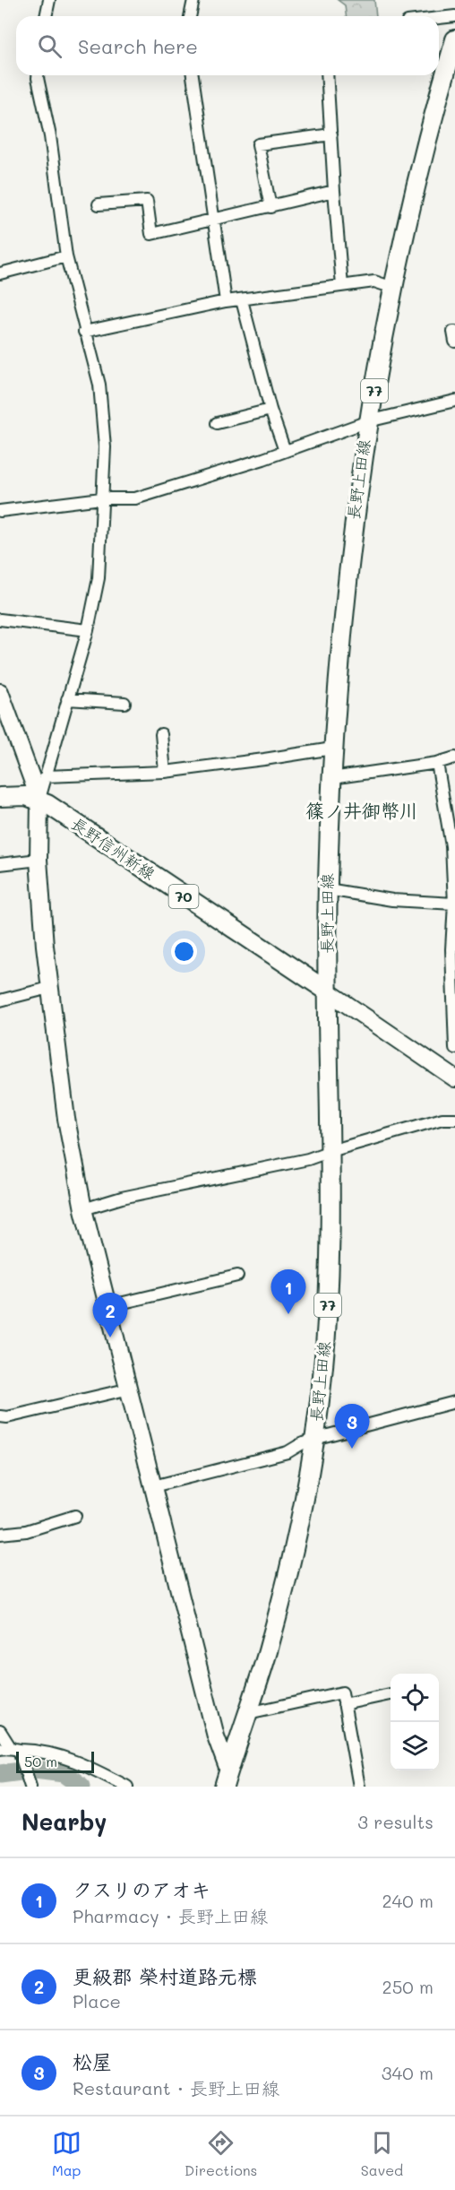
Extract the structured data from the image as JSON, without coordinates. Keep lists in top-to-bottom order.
{
  "streets": {
    "main road": [
      "77",
      "長野上田線",
      "長野信州新線",
      "70"
    ]
  },
  "crossings": [
    ["長野上田線", "長野信州新線"]
  ],
  "districts": ["篠ノ井御幣川"],
  "scale_bar": "50 m",
  "page": {
    "search": "Search here",
    "pins": ["1", "2", "3"],
    "scale": "50 m",
    "heading": ["Nearby", "3 results"],
    "list": [
      {
        "mark": "1",
        "name": "クスリのアオキ",
        "note": "Pharmacy · 長野上田線",
        "value": "240 m"
      },
      {
        "mark": "2",
        "name": "更級郡 榮村道路元標",
        "note": "Place",
        "value": "250 m"
      },
      {
        "mark": "3",
        "name": "松屋",
        "note": "Restaurant · 長野上田線",
        "value": "340 m"
      }
    ],
    "nav": ["Map", "Directions", "Saved"]
  }
}
